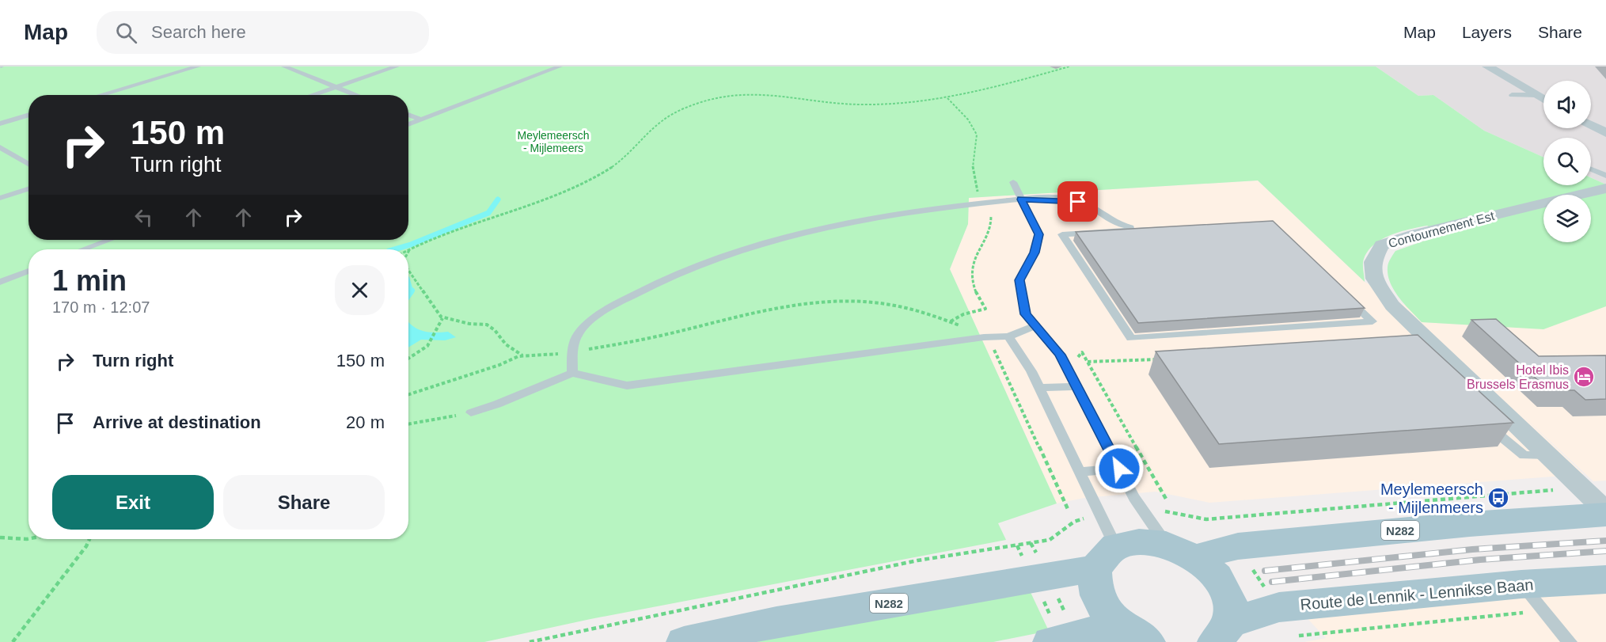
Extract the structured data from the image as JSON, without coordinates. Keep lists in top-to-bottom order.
{
  "streets": {
    "main road": ["N282", "Route de Lennik - Lennikse Baan"],
    "street": ["Contournement Est"]
  },
  "crossings": [
    ["Contournement Est", "N282"],
    ["N282", "Route de Lennik - Lennikse Baan"]
  ],
  "parks": ["Meylemeersch - Mijlemeers"],
  "places": {
    "hotel": ["Hotel Ibis Brussels Erasmus"],
    "bus stop": ["Meylemeersch - Mijlenmeers"]
  },
  "page": {
    "header": "Map",
    "search": "Search here",
    "nav": ["Map", "Layers", "Share"],
    "turn": ["150 m", "Turn right"],
    "heading": ["1 min", "170 m · 12:07"],
    "list": [
      {
        "name": "Turn right",
        "value": "150 m"
      },
      {
        "name": "Arrive at destination",
        "value": "20 m"
      }
    ],
    "buttons": ["Exit", "Share"]
  }
}
